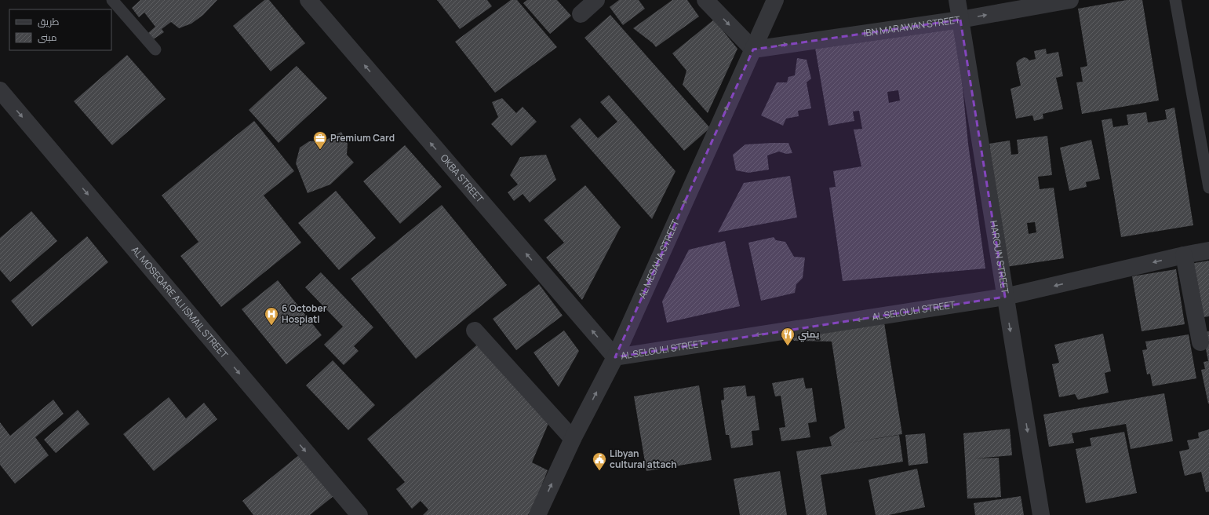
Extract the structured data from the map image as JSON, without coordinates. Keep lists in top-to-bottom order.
{
  "streets": {
    "street": [
      "IBN MARAWAN STREET",
      "OKBA STREET",
      "HAROUN STREET",
      "AL MESAHA STREET",
      "AL MOSEQARE ALI ISMAIL STREET",
      "AL SELOULI STREET"
    ]
  },
  "crossings": [
    ["IBN MARAWAN STREET", "HAROUN STREET"],
    ["IBN MARAWAN STREET", "AL MESAHA STREET"],
    ["OKBA STREET", "AL MESAHA STREET"],
    ["OKBA STREET", "AL SELOULI STREET"],
    ["HAROUN STREET", "AL SELOULI STREET"],
    ["AL MESAHA STREET", "AL SELOULI STREET"]
  ],
  "one_way": [
    "IBN MARAWAN STREET",
    "OKBA STREET",
    "HAROUN STREET",
    "AL MESAHA STREET",
    "AL MOSEQARE ALI ISMAIL STREET",
    "AL SELOULI STREET"
  ],
  "places": {
    "office": ["Premium Card"],
    "hospital": ["6 October Hospiatl"],
    "restaurant": ["يمني"],
    "public building": ["Libyan cultural attach"]
  },
  "legend": ["طريق", "مبنى"]
}
